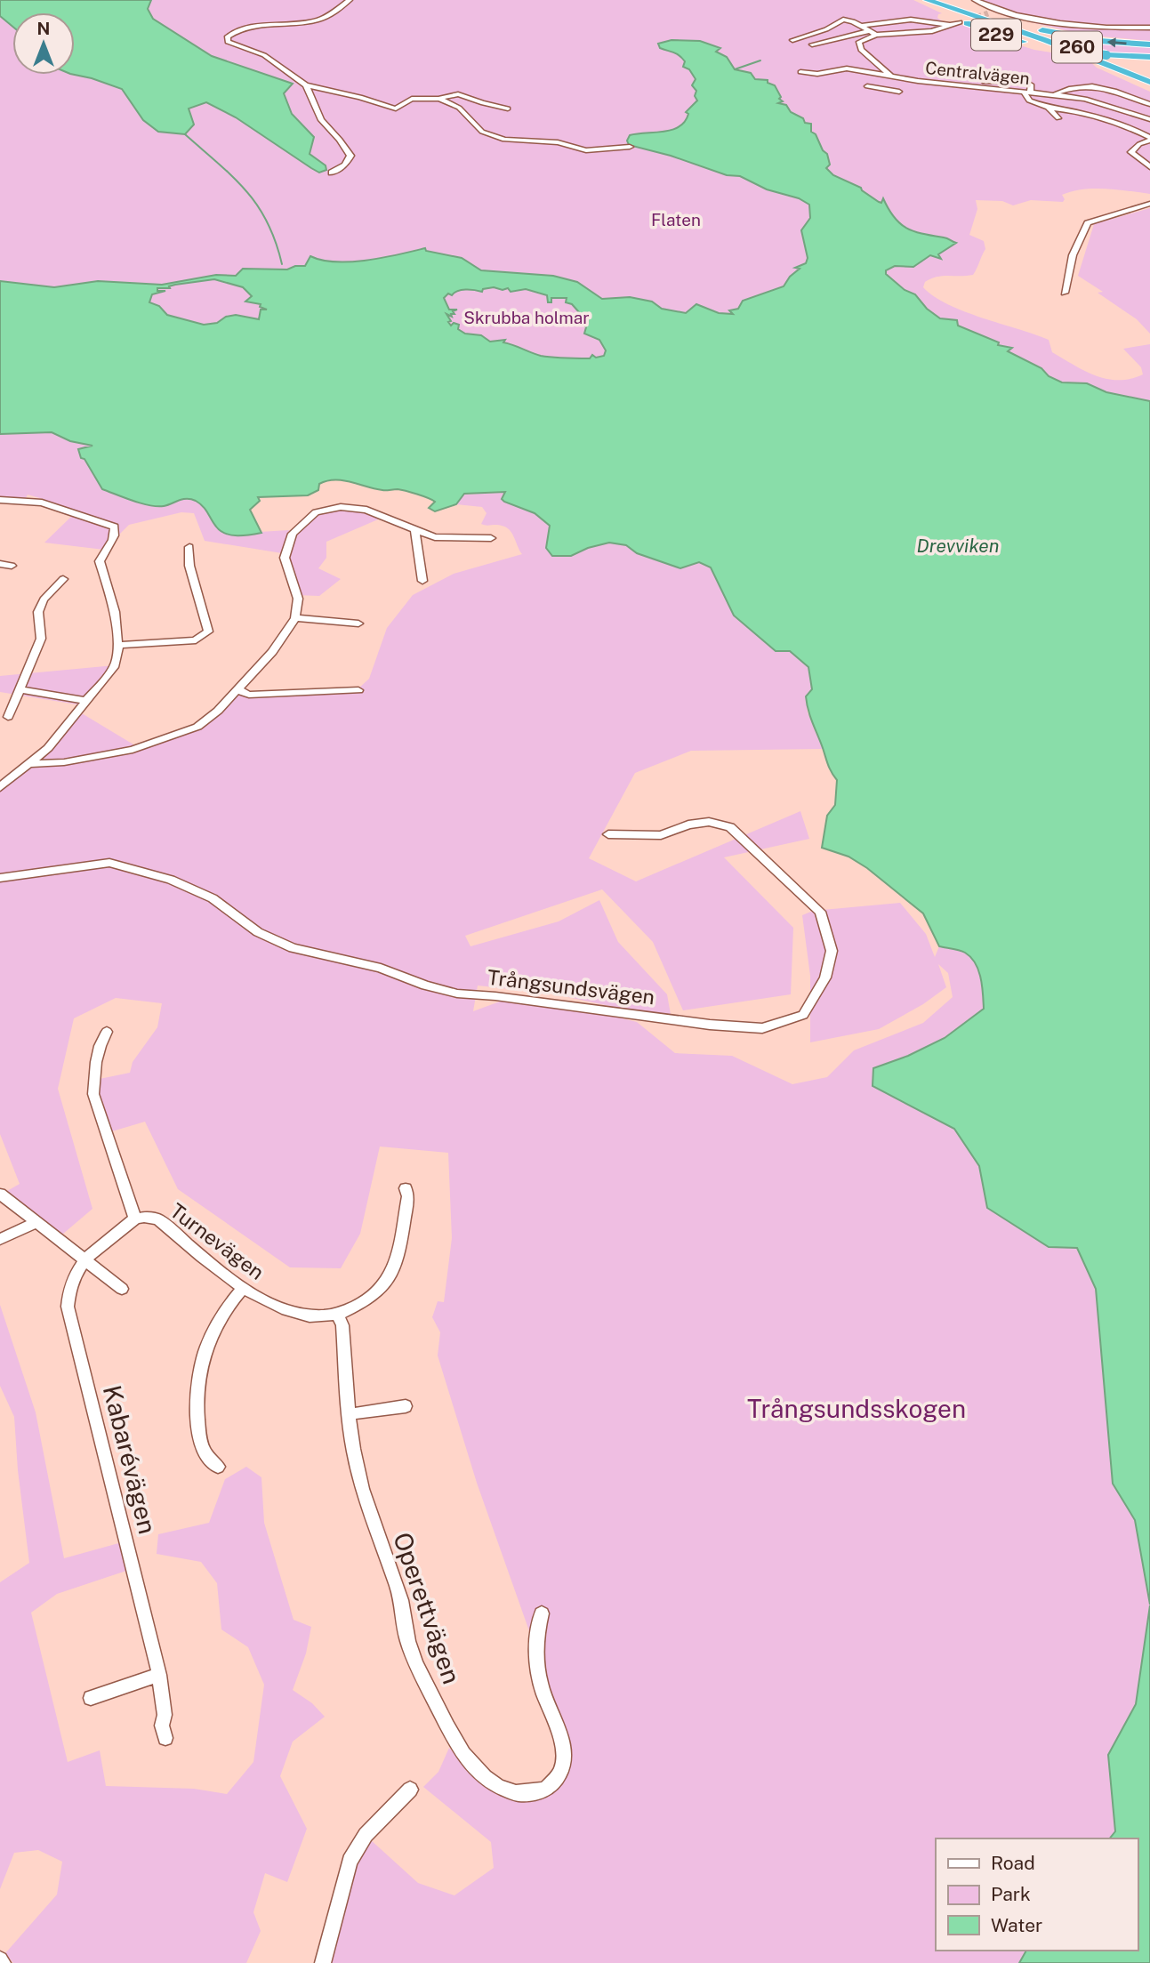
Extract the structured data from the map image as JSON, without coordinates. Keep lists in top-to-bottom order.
{
  "streets": {
    "highway": ["229", "260"],
    "street": [
      "Centralvägen",
      "Trångsundsvägen",
      "Turnevägen",
      "Kabarévägen",
      "Operettvägen"
    ]
  },
  "crossings": [
    ["229", "260"],
    ["Turnevägen", "Operettvägen"]
  ],
  "water": ["Drevviken"],
  "parks": ["Flaten", "Skrubba holmar", "Trångsundsskogen"],
  "legend": ["Road", "Park", "Water"],
  "north": "top"
}
